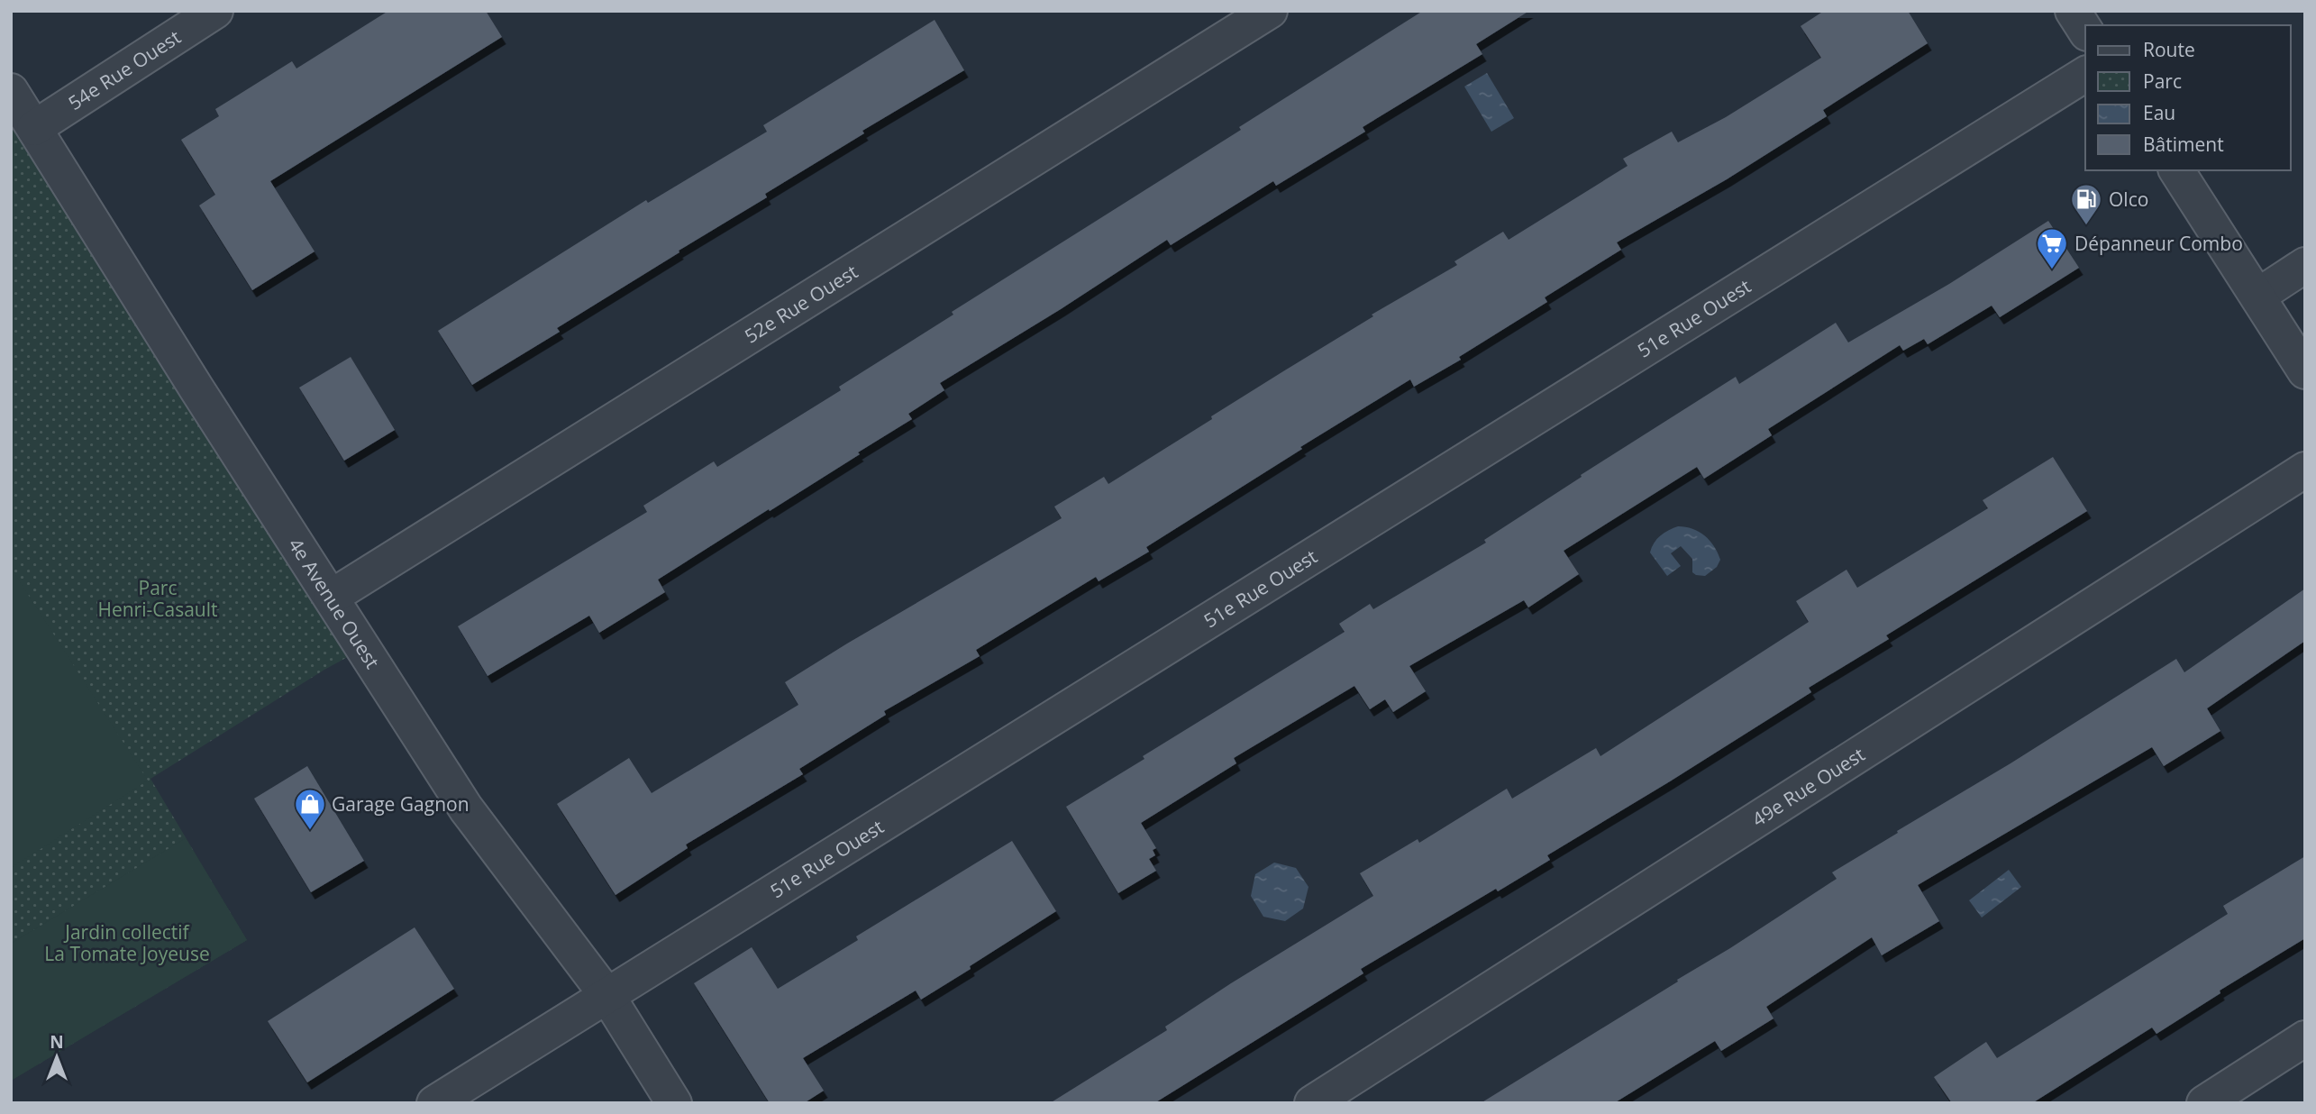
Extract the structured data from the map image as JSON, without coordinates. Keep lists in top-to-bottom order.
{
  "streets": {
    "street": [
      "54e Rue Ouest",
      "52e Rue Ouest",
      "51e Rue Ouest",
      "4e Avenue Ouest",
      "49e Rue Ouest"
    ]
  },
  "crossings": [
    ["54e Rue Ouest", "4e Avenue Ouest"],
    ["52e Rue Ouest", "4e Avenue Ouest"],
    ["51e Rue Ouest", "4e Avenue Ouest"]
  ],
  "parks": ["Parc Henri-Casault", "Jardin collectif La Tomate Joyeuse"],
  "places": {
    "fuel station": ["Olco"],
    "supermarket": ["Dépanneur Combo"],
    "shop": ["Garage Gagnon"]
  },
  "legend": [
    "Route",
    "Parc",
    "Eau",
    "Bâtiment"
  ],
  "north": "top"
}
